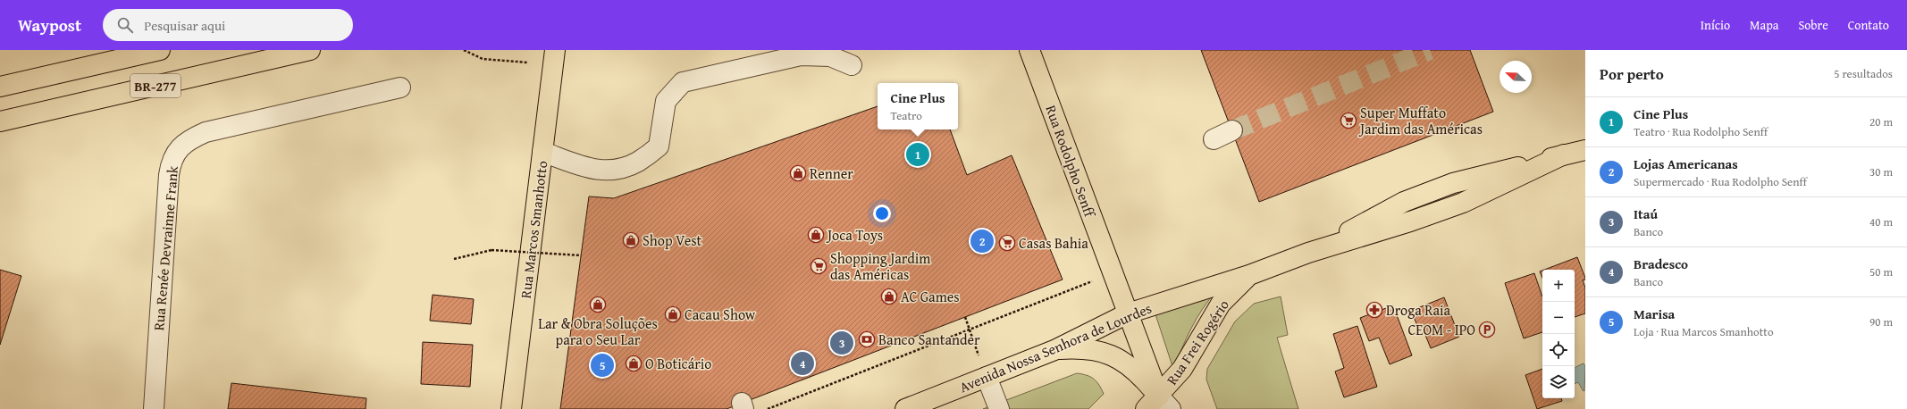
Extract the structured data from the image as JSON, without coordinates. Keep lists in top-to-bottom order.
{
  "streets": {
    "main road": [
      "BR-277",
      "Rua Rodolpho Senff",
      "Rua Marcos Smanhotto",
      "Rua Frei Rogério",
      "Avenida Nossa Senhora de Lourdes"
    ],
    "street": ["Rua Renée Devrainne Frank"]
  },
  "crossings": [
    ["Rua Rodolpho Senff", "Rua Frei Rogério"],
    ["Rua Rodolpho Senff", "Avenida Nossa Senhora de Lourdes"],
    ["Rua Frei Rogério", "Avenida Nossa Senhora de Lourdes"]
  ],
  "places": {
    "supermarket": ["Super Muffato Jardim das Américas", "Casas Bahia", "Shopping Jardim das Américas"],
    "shop": [
      "Renner",
      "Joca Toys",
      "Shop Vest",
      "AC Games",
      "Lar & Obra Soluções para o Seu Lar",
      "Cacau Show",
      "O Boticário"
    ],
    "pharmacy": ["Droga Raia"],
    "parking": ["CEOM - IPO"],
    "bank": ["Banco Santander"]
  },
  "north": "top left",
  "page": {
    "header": "Waypost",
    "search": "Pesquisar aqui",
    "nav": [
      "Início",
      "Mapa",
      "Sobre",
      "Contato"
    ],
    "heading": ["Por perto", "5 resultados"],
    "popup": ["Cine Plus", "Teatro"],
    "list": [
      {
        "mark": "1",
        "name": "Cine Plus",
        "note": "Teatro · Rua Rodolpho Senff",
        "value": "20 m"
      },
      {
        "mark": "2",
        "name": "Lojas Americanas",
        "note": "Supermercado · Rua Rodolpho Senff",
        "value": "30 m"
      },
      {
        "mark": "3",
        "name": "Itaú",
        "note": "Banco",
        "value": "40 m"
      },
      {
        "mark": "4",
        "name": "Bradesco",
        "note": "Banco",
        "value": "50 m"
      },
      {
        "mark": "5",
        "name": "Marisa",
        "note": "Loja · Rua Marcos Smanhotto",
        "value": "90 m"
      }
    ],
    "pins": [
      "1",
      "2",
      "3",
      "4",
      "5"
    ],
    "map_buttons": ["+", "−"]
  }
}
